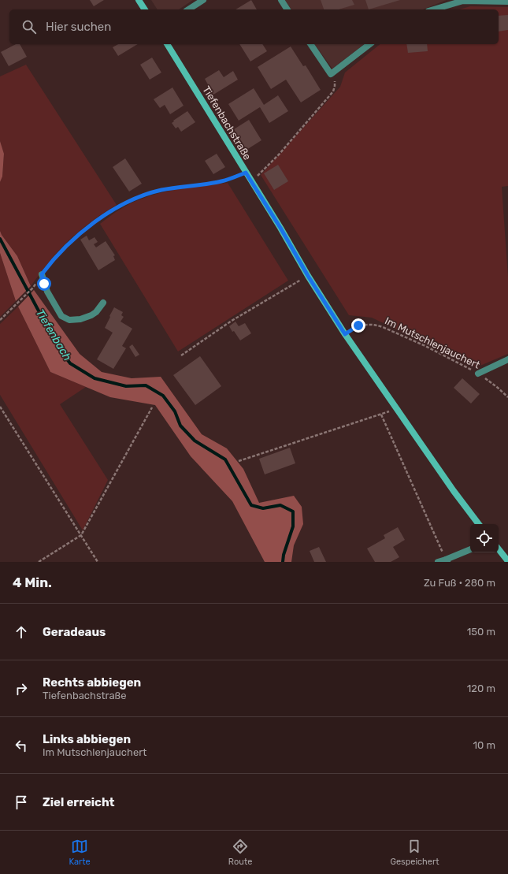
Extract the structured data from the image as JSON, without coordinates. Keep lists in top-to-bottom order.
{
  "streets": {
    "street": ["Tiefenbachstraße"],
    "path": ["Im Mutschlenjauchert"]
  },
  "crossings": [
    ["Tiefenbachstraße", "Im Mutschlenjauchert"]
  ],
  "water": ["Tiefenbach"],
  "page": {
    "search": "Hier suchen",
    "heading": ["4 Min.", "Zu Fuß · 280 m"],
    "list": [
      ["Geradeaus", "150 m"],
      ["Rechts abbiegen", "Tiefenbachstraße", "120 m"],
      ["Links abbiegen", "Im Mutschlenjauchert", "10 m"],
      "Ziel erreicht"
    ],
    "nav": ["Karte", "Route", "Gespeichert"]
  }
}
